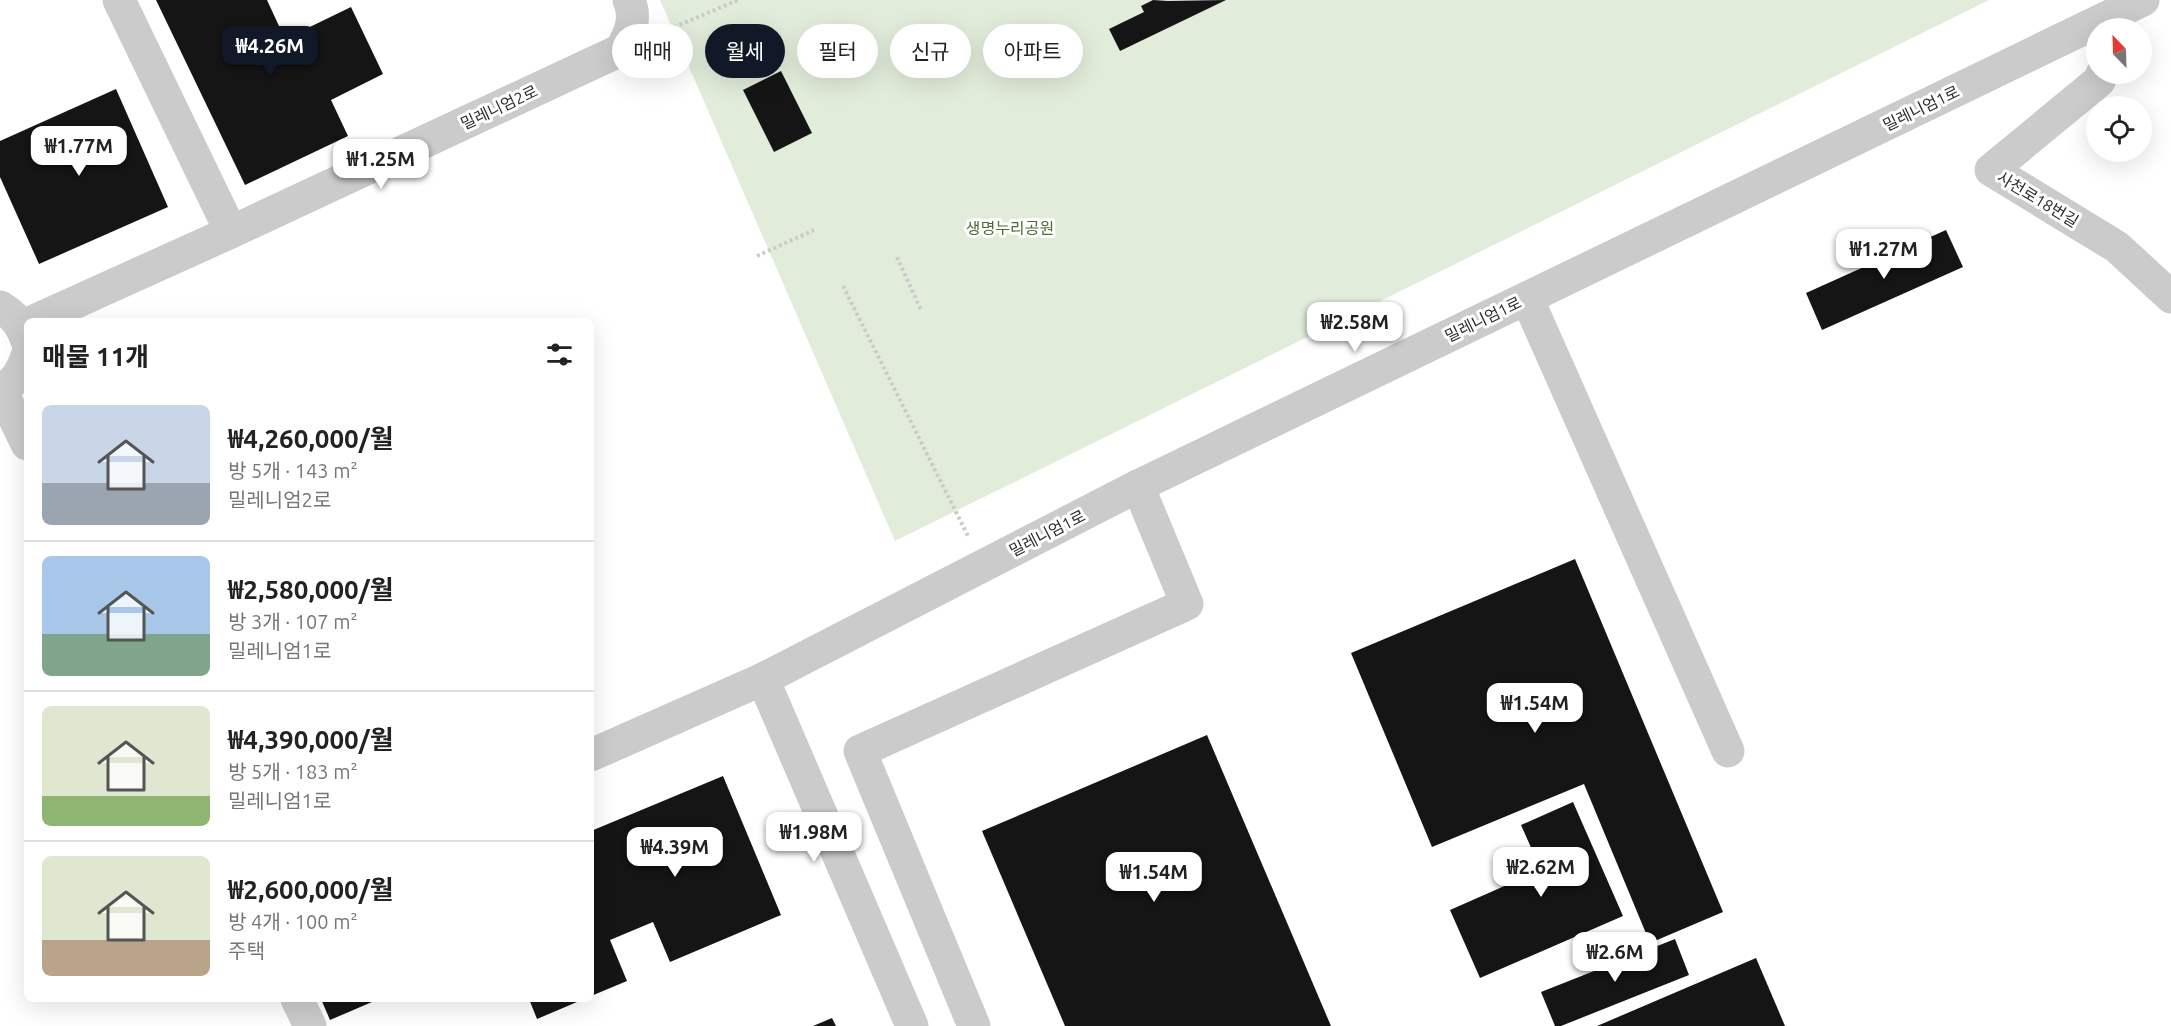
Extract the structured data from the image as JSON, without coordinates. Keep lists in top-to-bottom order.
{
  "streets": {
    "street": ["밀레니엄2로", "밀레니엄1로", "사천로18번길"]
  },
  "parks": ["생명누리공원"],
  "north": "top left",
  "page": {
    "chip": [
      "매매",
      "월세",
      "필터",
      "신규",
      "아파트"
    ],
    "price": [
      "₩4.26M",
      "₩1.77M",
      "₩1.25M",
      "₩1.27M",
      "₩2.58M",
      "₩1.54M",
      "₩1.98M",
      "₩4.39M",
      "₩2.62M",
      "₩1.54M",
      "₩2.6M"
    ],
    "heading": "매물 11개",
    "list": [
      {
        "name": "₩4,260,000/월",
        "note": "방 5개 · 143 m² · 밀레니엄2로"
      },
      {
        "name": "₩2,580,000/월",
        "note": "방 3개 · 107 m² · 밀레니엄1로"
      },
      {
        "name": "₩4,390,000/월",
        "note": "방 5개 · 183 m² · 밀레니엄1로"
      },
      {
        "name": "₩2,600,000/월",
        "note": "방 4개 · 100 m² · 주택"
      }
    ]
  }
}
